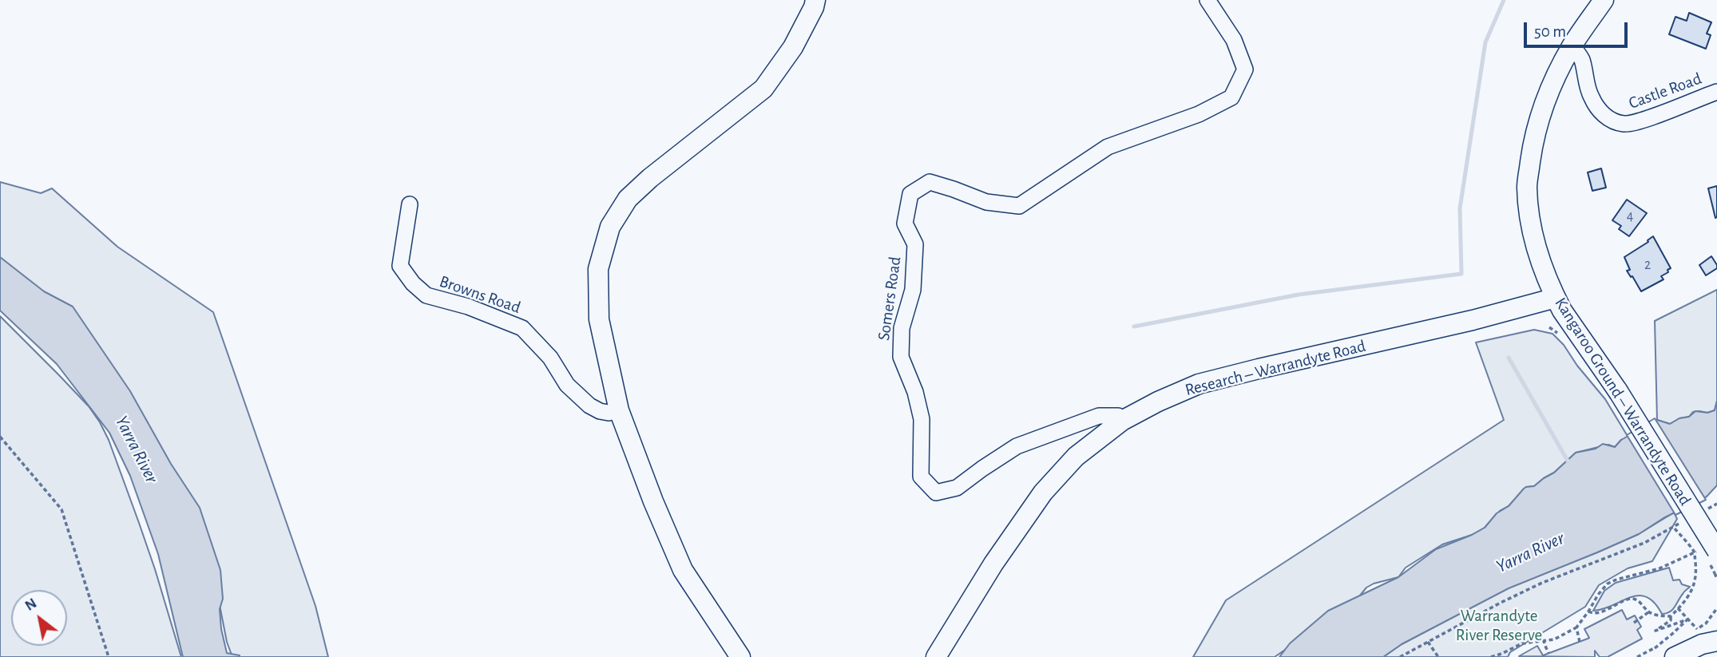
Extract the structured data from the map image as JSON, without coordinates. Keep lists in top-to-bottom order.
{
  "streets": {
    "main road": ["Research – Warrandyte Road", "Kangaroo Ground – Warrandyte Road"],
    "street": ["Castle Road", "Browns Road", "Somers Road"]
  },
  "crossings": [
    ["Castle Road", "Kangaroo Ground – Warrandyte Road"],
    ["Somers Road", "Research – Warrandyte Road"],
    ["Research – Warrandyte Road", "Kangaroo Ground – Warrandyte Road"]
  ],
  "water": ["Yarra River"],
  "parks": ["Warrandyte River Reserve"],
  "house_numbers": ["4", "2"],
  "scale_bar": "50 m",
  "north": "top left"
}
